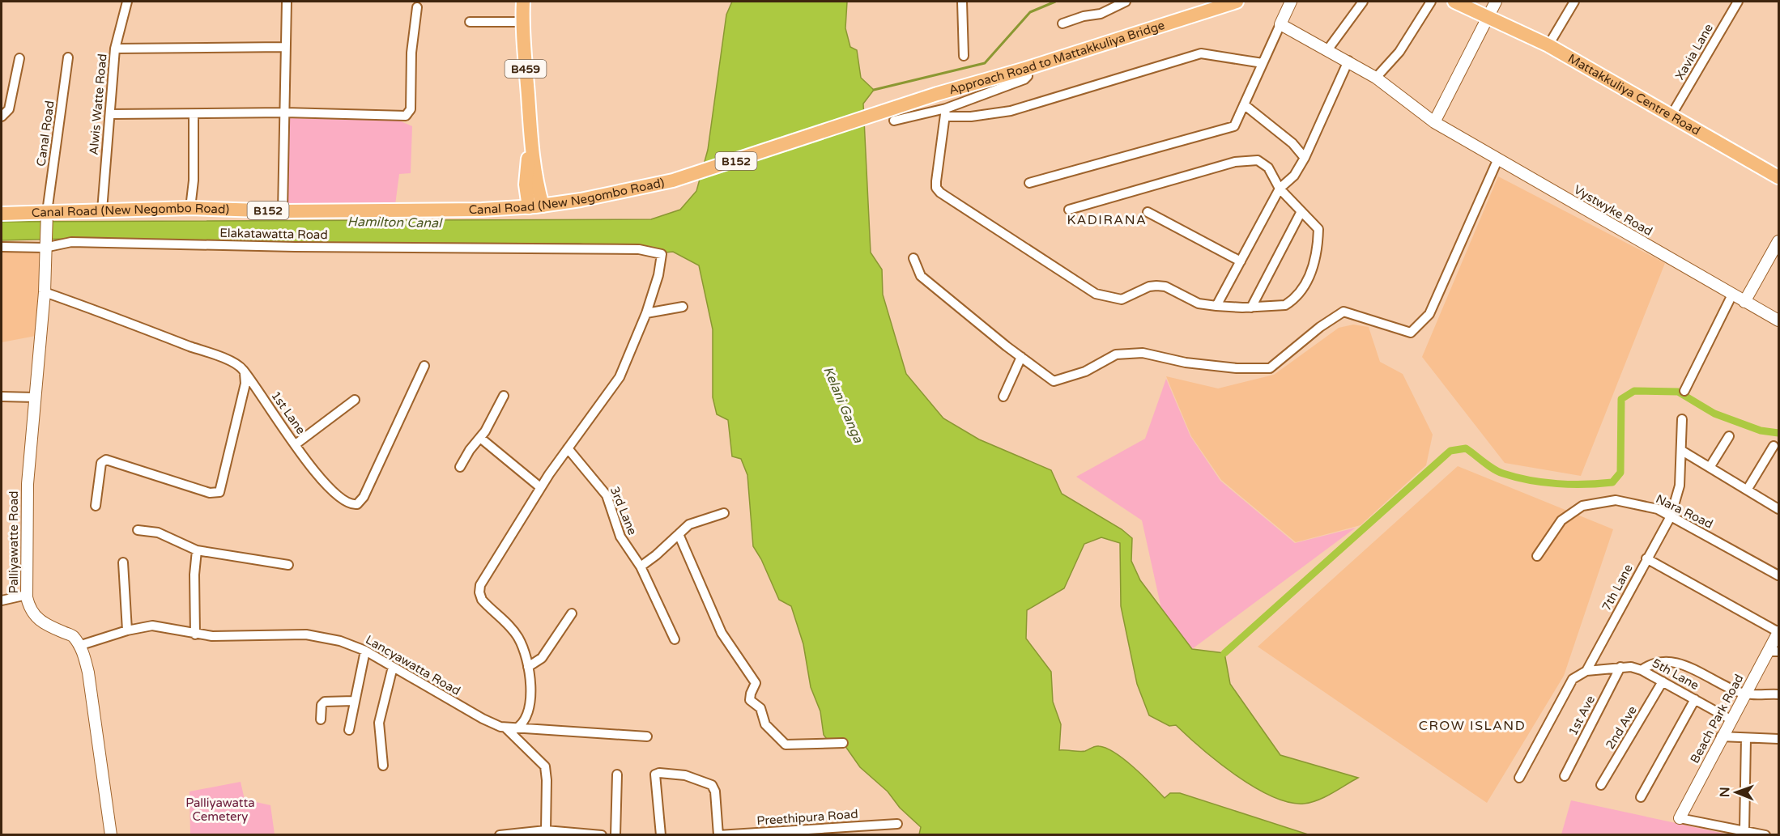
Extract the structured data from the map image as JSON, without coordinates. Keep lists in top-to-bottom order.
{
  "streets": {
    "main road": [
      "Approach Road to Mattakkuliya Bridge",
      "B459",
      "Mattakkuliya Centre Road",
      "B152",
      "Canal Road (New Negombo Road)"
    ],
    "street": [
      "Xavia Lane",
      "Alwis Watte Road",
      "Canal Road",
      "Vystwyke Road",
      "Elakatawatta Road",
      "1st Lane",
      "3rd Lane",
      "Nara Road",
      "Palliyawatte Road",
      "7th Lane",
      "Lancyawatta Road",
      "5th Lane",
      "1st Ave",
      "Beach Park Road",
      "2nd Ave",
      "Preethipura Road"
    ]
  },
  "crossings": [
    ["Xavia Lane", "Mattakkuliya Centre Road"],
    ["Approach Road to Mattakkuliya Bridge", "Canal Road (New Negombo Road)"],
    ["B459", "Canal Road (New Negombo Road)"],
    ["Alwis Watte Road", "Canal Road (New Negombo Road)"],
    ["Canal Road", "Canal Road (New Negombo Road)"],
    ["Canal Road", "Palliyawatte Road"],
    ["Canal Road (New Negombo Road)", "Palliyawatte Road"],
    ["Elakatawatta Road", "Palliyawatte Road"],
    ["1st Lane", "Palliyawatte Road"],
    ["Nara Road", "7th Lane"],
    ["Palliyawatte Road", "Lancyawatta Road"],
    ["7th Lane", "5th Lane"],
    ["5th Lane", "1st Ave"],
    ["5th Lane", "Beach Park Road"],
    ["5th Lane", "2nd Ave"]
  ],
  "districts": ["KADIRANA", "CROW ISLAND"],
  "water": ["Hamilton Canal", "Kelani Ganga"],
  "parks": ["Palliyawatta Cemetery"],
  "north": "left"
}
